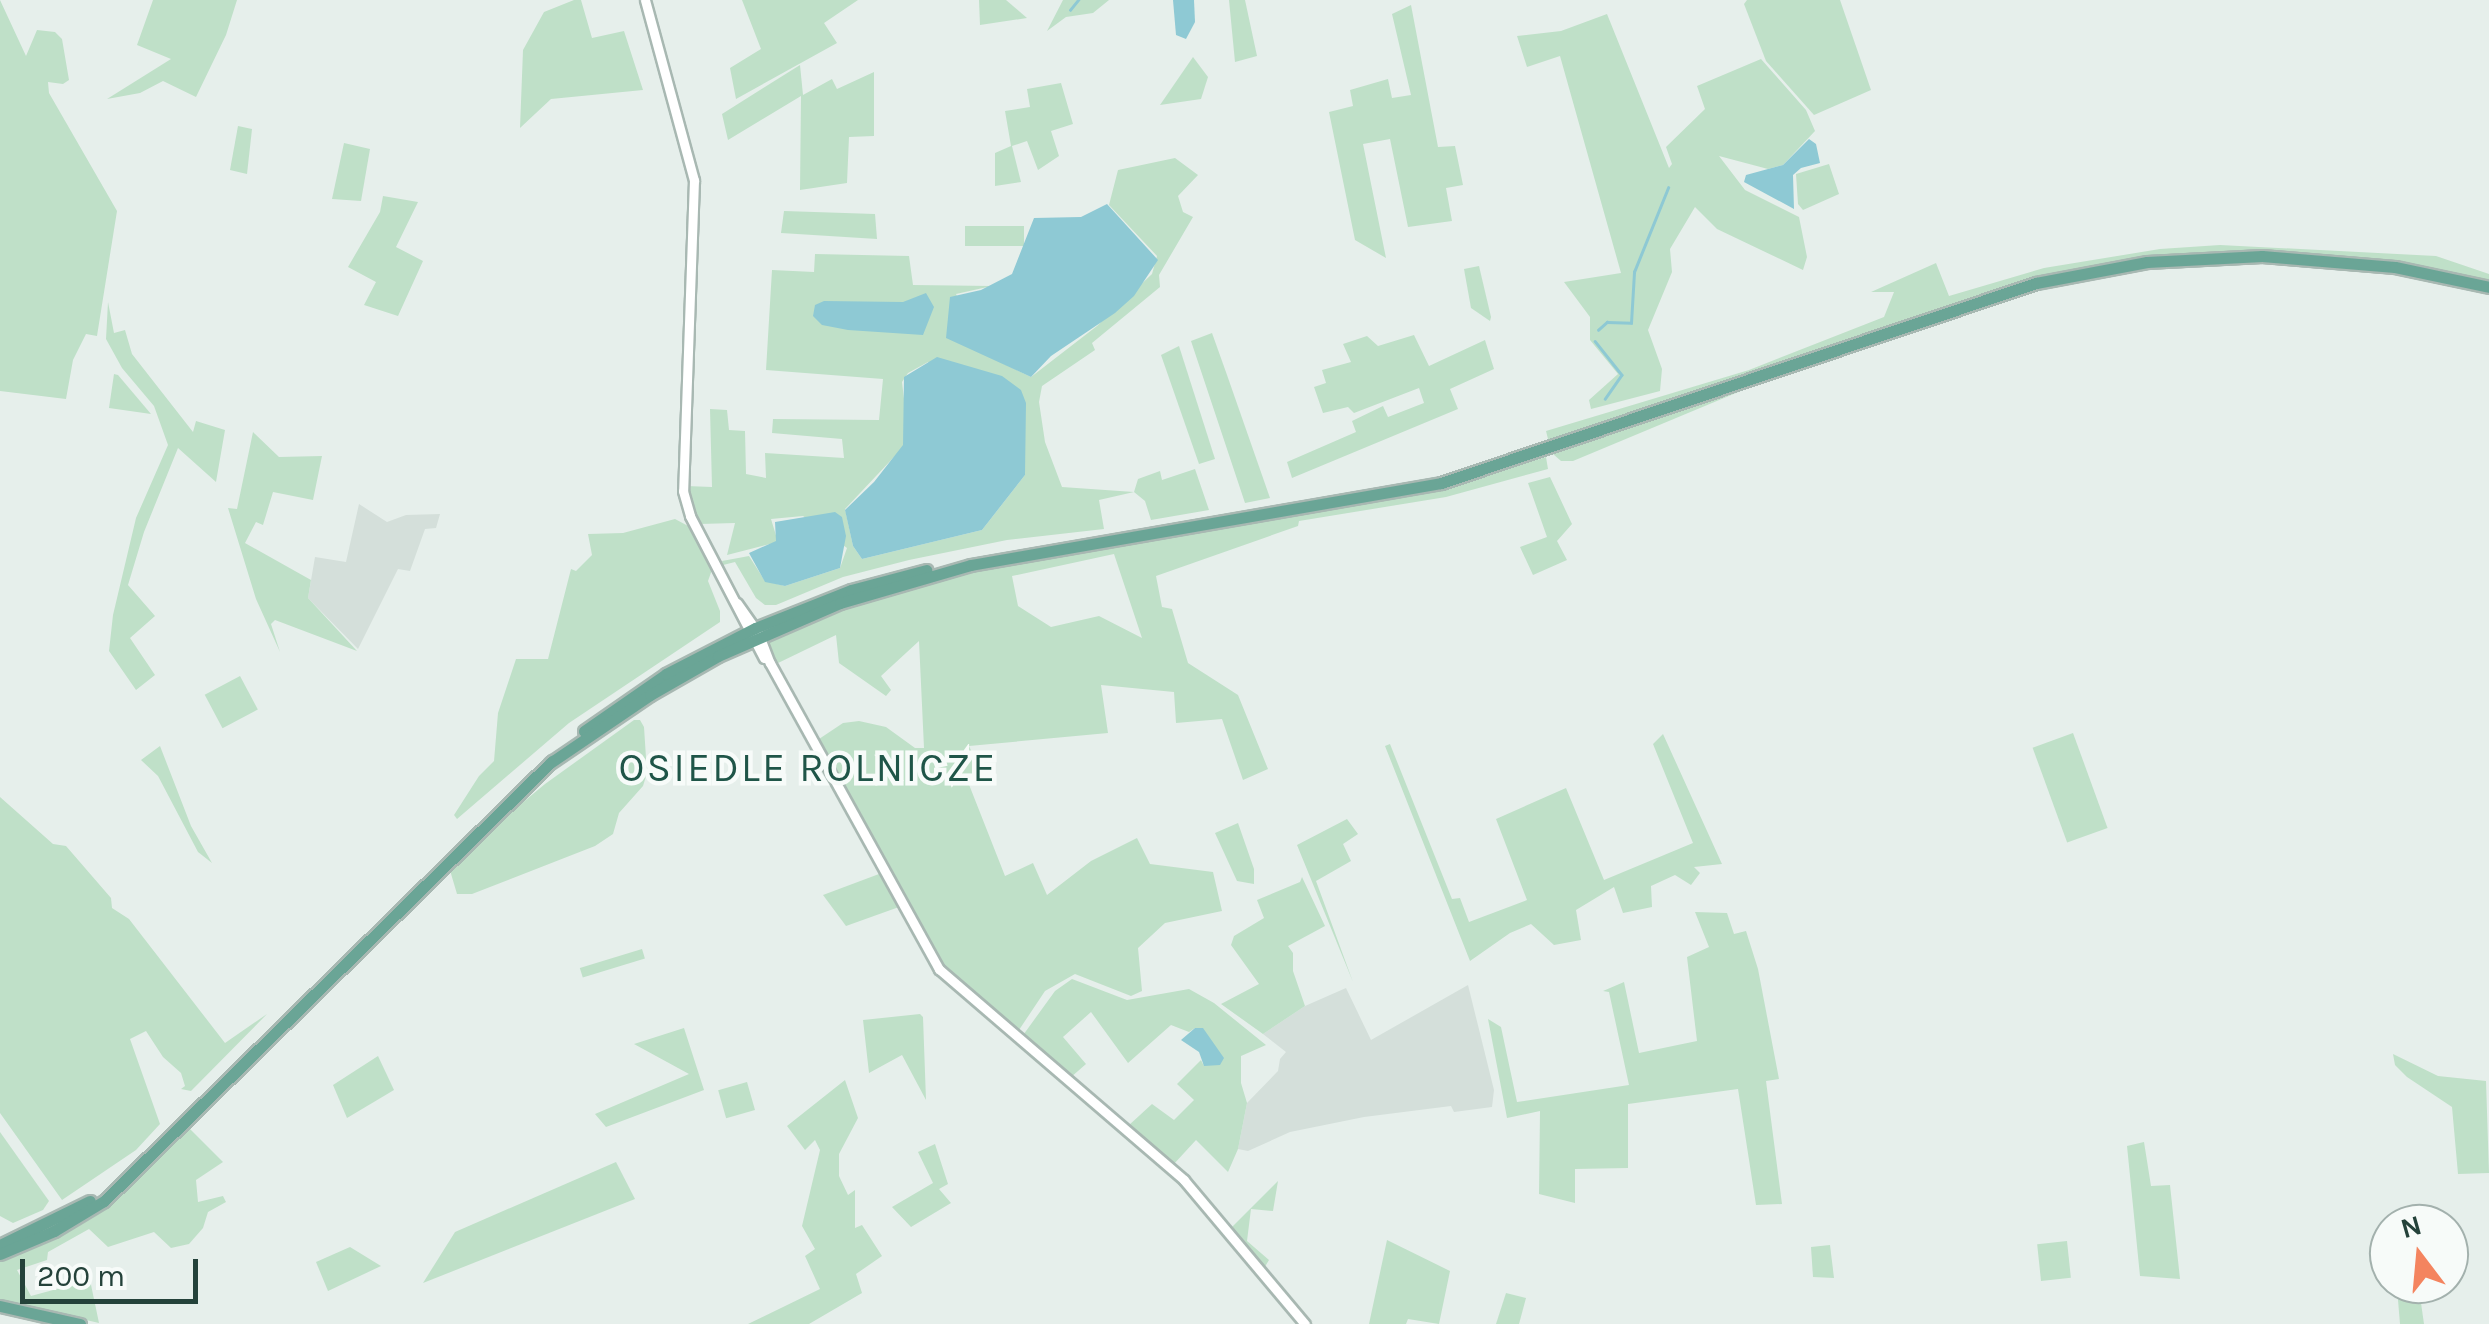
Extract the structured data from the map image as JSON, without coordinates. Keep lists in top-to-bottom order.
{
  "districts": ["OSIEDLE ROLNICZE"],
  "scale_bar": "200 m",
  "north": "top"
}
